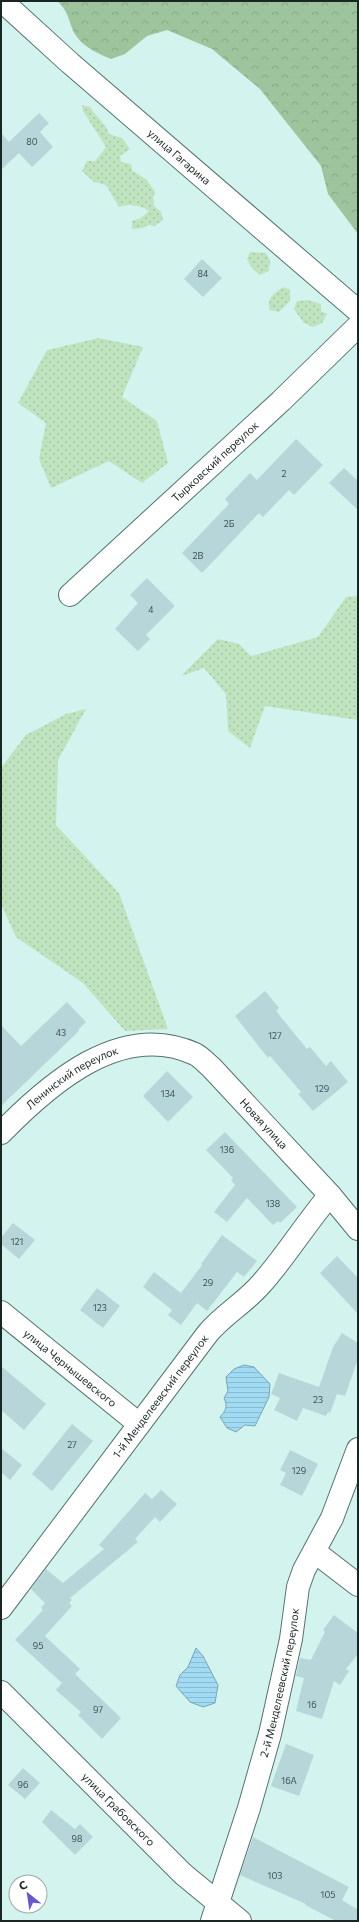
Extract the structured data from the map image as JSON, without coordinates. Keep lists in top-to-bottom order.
{
  "streets": {
    "street": [
      "улица Гагарина",
      "Тырковский переулок",
      "Ленинский переулок",
      "Новая улица",
      "улица Чернышевского",
      "1-й Менделеевский переулок",
      "2-й Менделеевский переулок",
      "улица Грабовского"
    ]
  },
  "crossings": [
    ["Ленинский переулок", "Новая улица"],
    ["Новая улица", "1-й Менделеевский переулок"],
    ["улица Чернышевского", "1-й Менделеевский переулок"],
    ["2-й Менделеевский переулок", "улица Грабовского"]
  ],
  "house_numbers": [
    "80",
    "84",
    "2",
    "2Б",
    "2В",
    "4",
    "43",
    "127",
    "129",
    "134",
    "136",
    "138",
    "121",
    "29",
    "123",
    "23",
    "27",
    "129",
    "95",
    "16",
    "97",
    "16А",
    "96",
    "98",
    "103",
    "105"
  ],
  "north": "top left"
}
